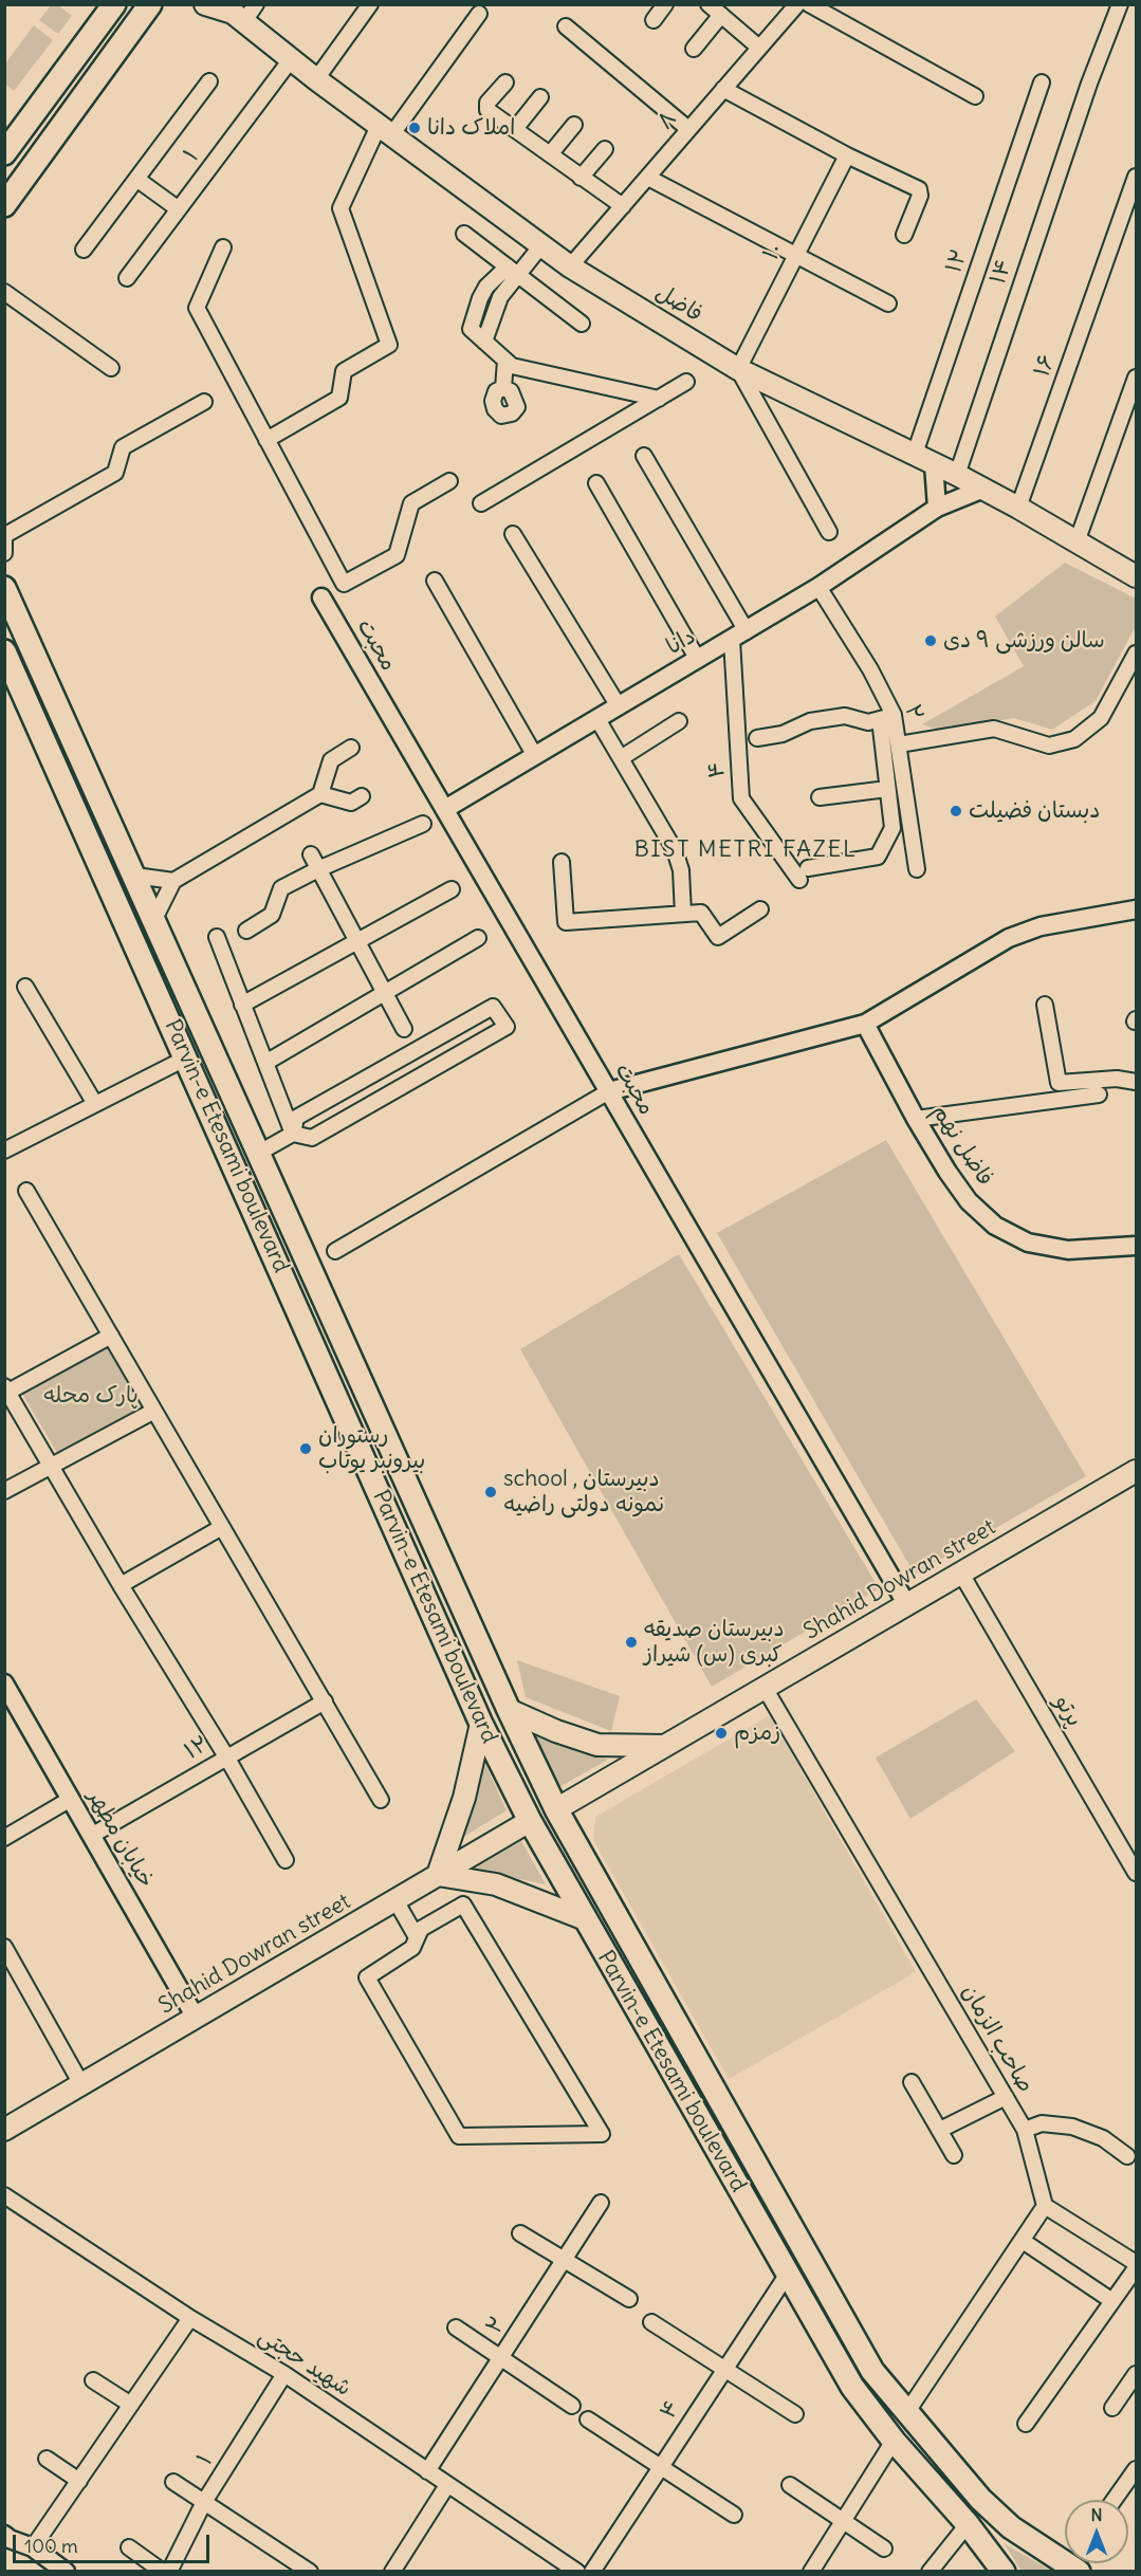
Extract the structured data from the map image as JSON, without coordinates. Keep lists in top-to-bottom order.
{
  "streets": {
    "main road": ["فاضل", "Parvin-e Etesami boulevard", "Shahid Dowran street"],
    "street": [
      "۸",
      "۱",
      "۱۰",
      "۱۲",
      "۱۴",
      "۱۶",
      "دانا",
      "محبت",
      "۲",
      "۴",
      "فاضل نهم",
      "پرتو",
      "خیابان مطهر",
      "صاحب الزمان",
      "شهید حجتی"
    ]
  },
  "crossings": [
    ["۸", "فاضل"],
    ["۱", "فاضل"],
    ["۱", "شهید حجتی"],
    ["۱۰", "فاضل"],
    ["۱۲", "فاضل"],
    ["۱۲", "خیابان مطهر"],
    ["۱۴", "فاضل"],
    ["فاضل", "۱۶"],
    ["فاضل", "دانا"],
    ["دانا", "محبت"],
    ["دانا", "۲"],
    ["دانا", "۴"],
    ["محبت", "Shahid Dowran street"],
    ["۲", "شهید حجتی"],
    ["۴", "Parvin-e Etesami boulevard"],
    ["Parvin-e Etesami boulevard", "Shahid Dowran street"],
    ["Shahid Dowran street", "پرتو"],
    ["Shahid Dowran street", "خیابان مطهر"],
    ["Shahid Dowran street", "صاحب الزمان"]
  ],
  "districts": ["BIST METRI FAZEL"],
  "parks": ["پارک محله"],
  "places": [
    "املاک دانا",
    "سالن ورزشی ۹ دی",
    "دبستان فضیلت",
    "رستوران بیرونبر یوتاب",
    "school , دبیرستان نمونه دولتی راضیه",
    "دبیرستان صدیقه کبری (س) شیراز",
    "زمزم"
  ],
  "scale_bar": "100 m",
  "north": "top"
}
